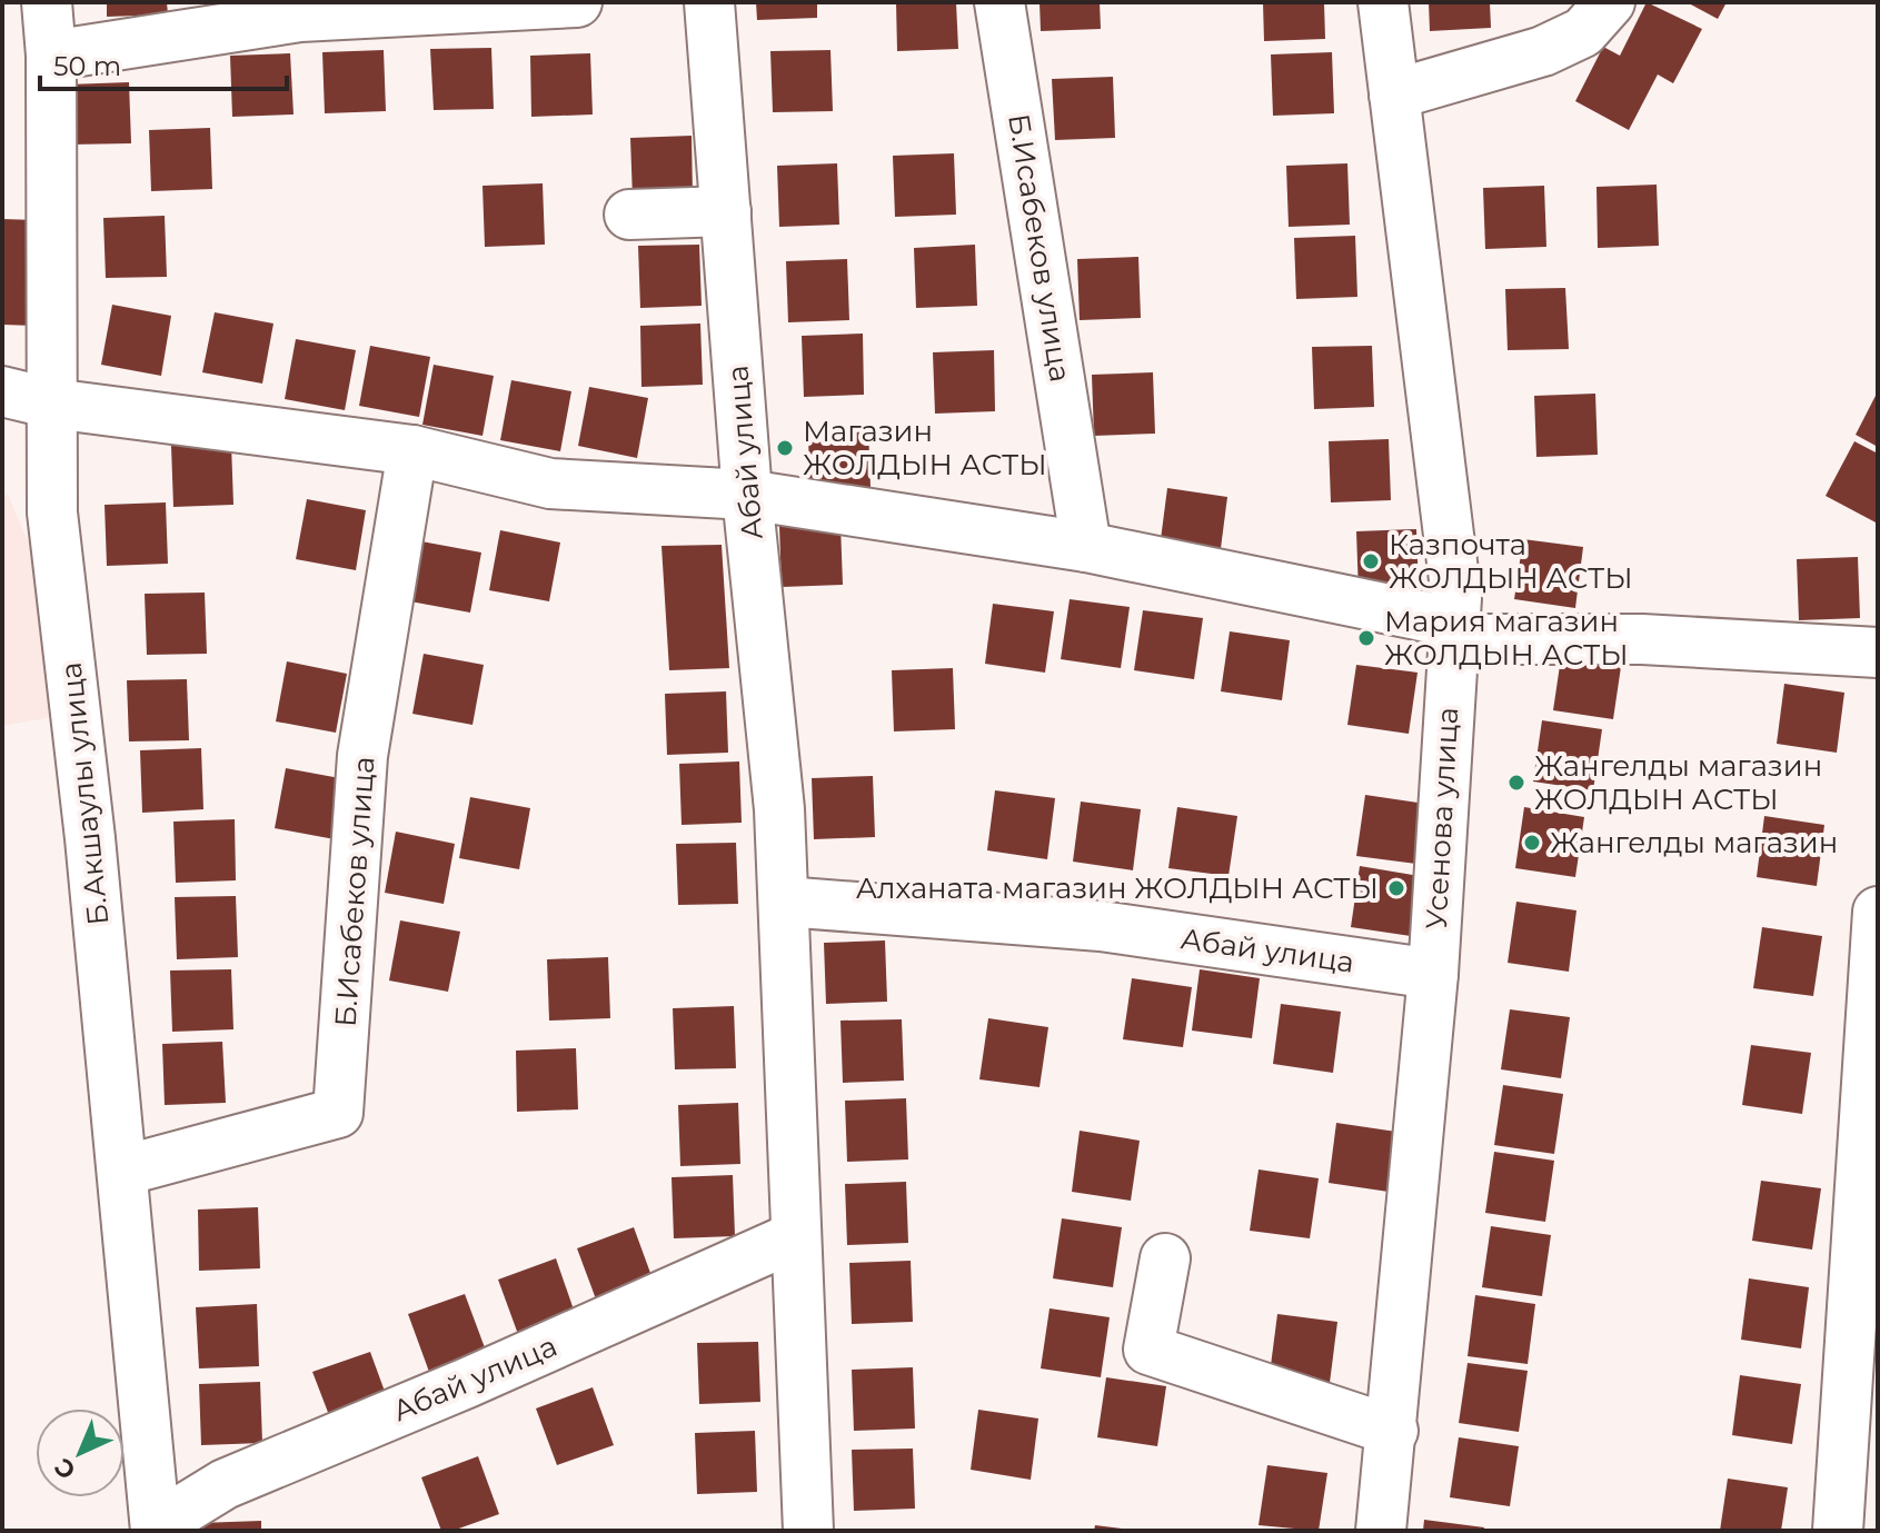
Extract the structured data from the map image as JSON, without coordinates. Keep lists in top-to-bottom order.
{
  "streets": {
    "street": [
      "Б.Исабеков улица",
      "Абай улица",
      "Б.Акшаулы улица",
      "Усенова улица"
    ]
  },
  "crossings": [
    ["Б.Исабеков улица", "Б.Акшаулы улица"],
    ["Абай улица", "Б.Акшаулы улица"],
    ["Абай улица", "Усенова улица"]
  ],
  "places": [
    "Магазин ЖОЛДЫН АСТЫ",
    "Казпочта ЖОЛДЫН АСТЫ",
    "Мария магазин ЖОЛДЫН АСТЫ",
    "Жангелды магазин ЖОЛДЫН АСТЫ",
    "Жангелды магазин",
    "Алханата магазин ЖОЛДЫН АСТЫ"
  ],
  "scale_bar": "50 m",
  "north": "bottom left"
}
